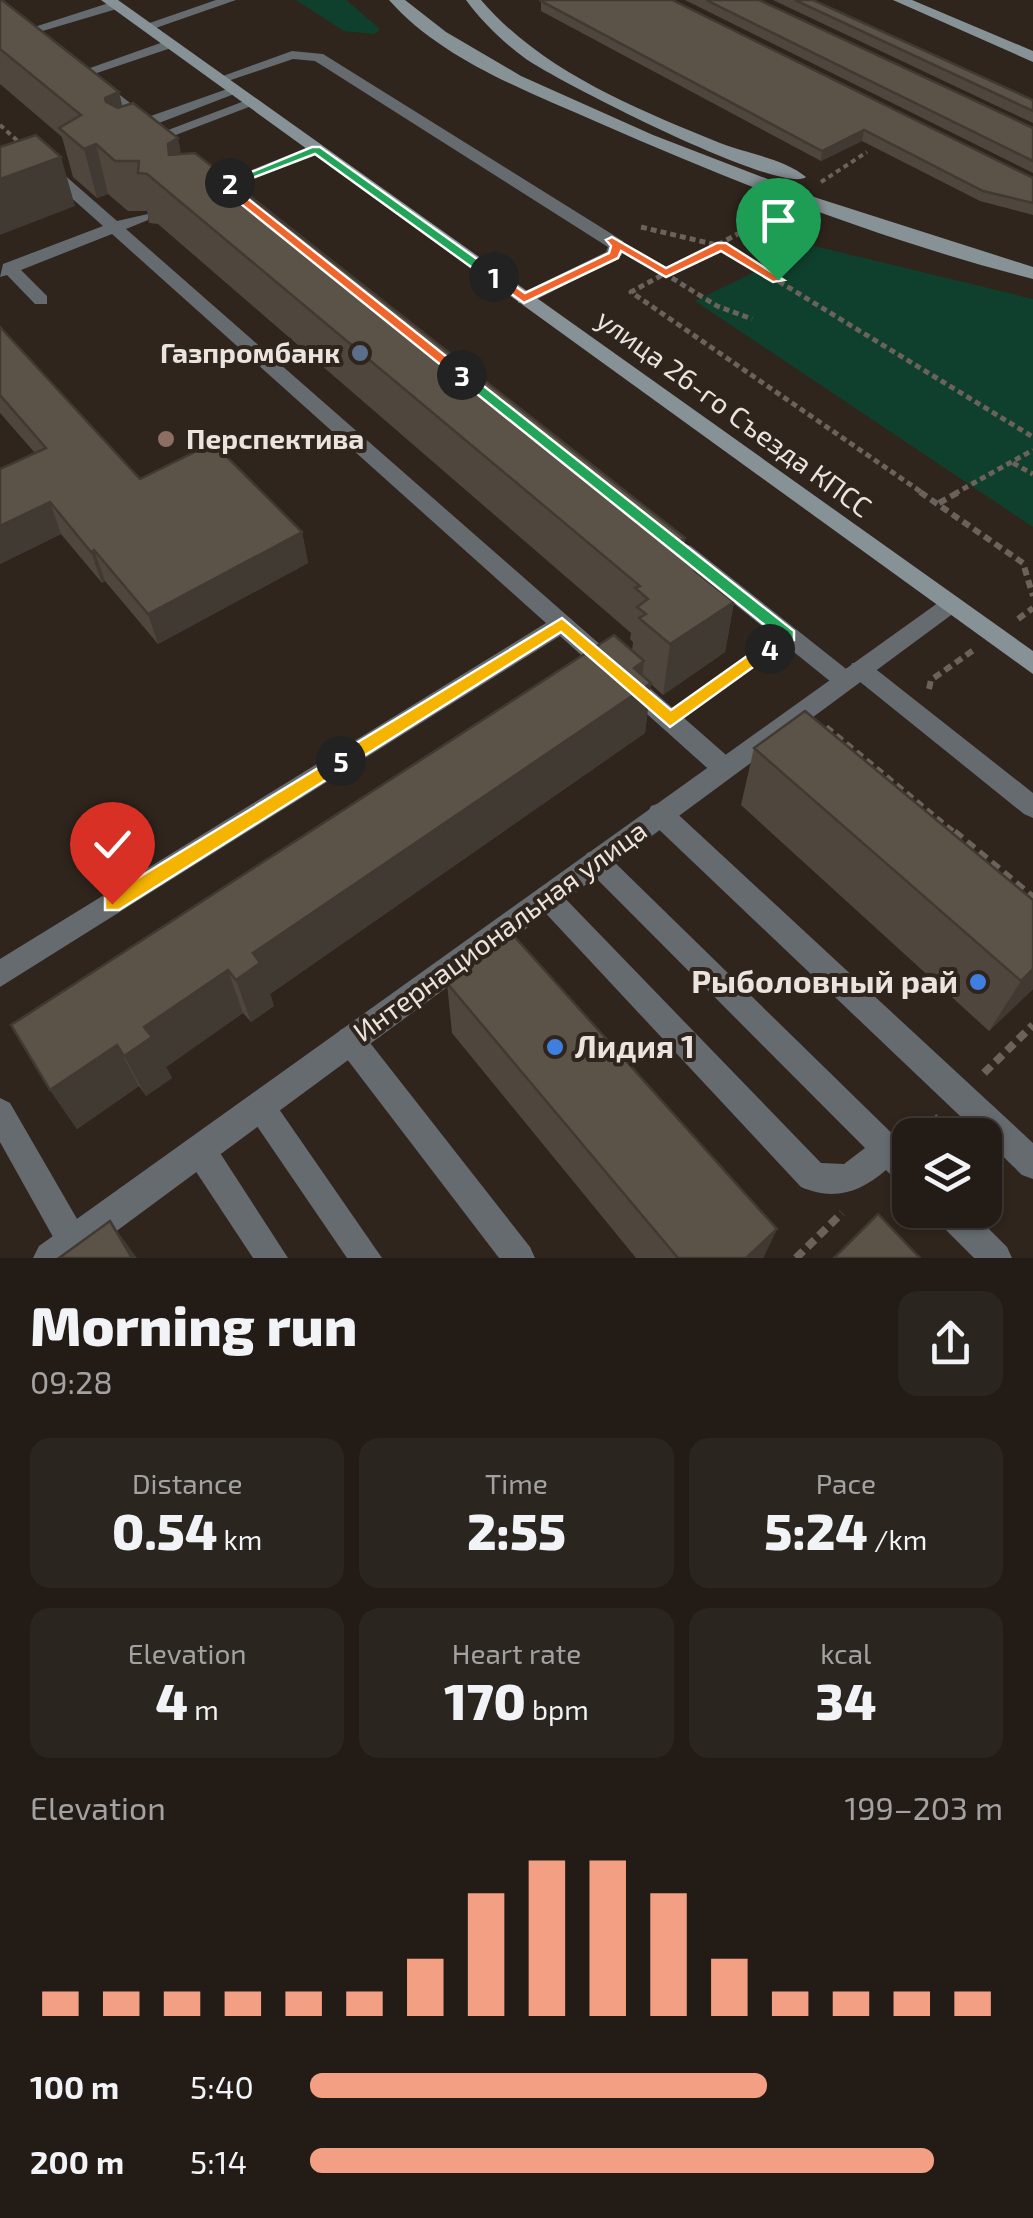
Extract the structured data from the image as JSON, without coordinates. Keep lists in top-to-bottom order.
{
  "streets": {
    "main road": ["улица 26-го Съезда КПСС"],
    "street": ["Интернациональная улица"]
  },
  "crossings": [
    ["улица 26-го Съезда КПСС", "Интернациональная улица"]
  ],
  "places": [
    "Газпромбанк",
    "Перспектива",
    "Рыболовный рай",
    "Лидия 1"
  ],
  "page": {
    "pins": [
      "2",
      "1",
      "3",
      "4",
      "5"
    ],
    "heading": ["Morning run", "09:28"],
    "stats": [
      ["Distance", "0.54 km"],
      ["Time", "2:55"],
      ["Pace", "5:24 /km"],
      ["Elevation", "4 m"],
      ["Heart rate", "170 bpm"],
      ["kcal", "34"]
    ],
    "chart": ["Elevation", "199–203 m"],
    "list": [
      {
        "name": "100 m",
        "note": "5:40"
      },
      {
        "name": "200 m",
        "note": "5:14"
      }
    ]
  }
}
